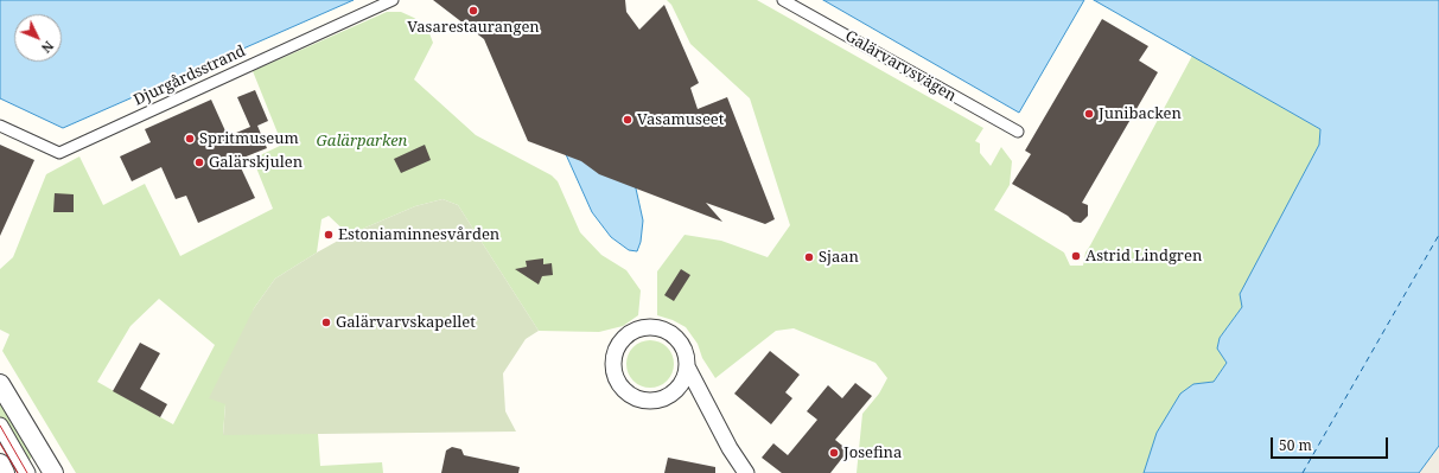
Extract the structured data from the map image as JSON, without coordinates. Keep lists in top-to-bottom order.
{
  "streets": {
    "street": ["Galärvarvsvägen", "Djurgårdsstrand"]
  },
  "parks": ["Galärparken"],
  "places": [
    "Vasarestaurangen",
    "Junibacken",
    "Vasamuseet",
    "Spritmuseum",
    "Galärskjulen",
    "Estoniaminnesvården",
    "Astrid Lindgren",
    "Sjaan",
    "Galärvarvskapellet",
    "Josefina"
  ],
  "scale_bar": "50 m",
  "north": "bottom right"
}
